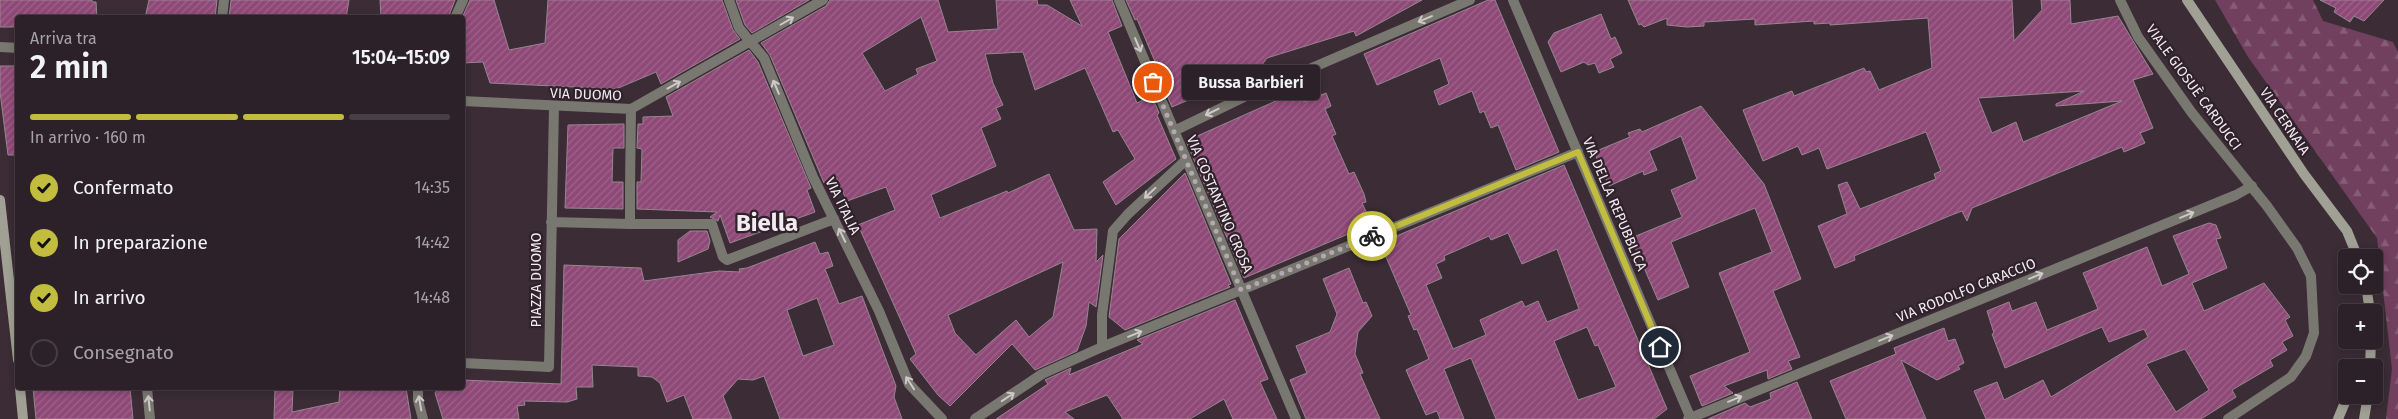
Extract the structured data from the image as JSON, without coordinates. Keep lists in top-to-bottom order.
{
  "streets": {
    "main road": ["VIA CERNAIA"],
    "street": [
      "VIALE GIOSUÈ CARDUCCI",
      "VIA DUOMO",
      "VIA COSTANTINO CROSA",
      "VIA DELLA REPUBBLICA",
      "VIA ITALIA",
      "PIAZZA DUOMO",
      "VIA RODOLFO CARACCIO"
    ]
  },
  "crossings": [
    ["VIALE GIOSUÈ CARDUCCI", "VIA RODOLFO CARACCIO"],
    ["VIA DUOMO", "VIA ITALIA"],
    ["VIA DUOMO", "PIAZZA DUOMO"],
    ["VIA DELLA REPUBBLICA", "VIA RODOLFO CARACCIO"]
  ],
  "one_way": ["VIA DUOMO", "VIA ITALIA", "VIA RODOLFO CARACCIO"],
  "districts": ["Biella"],
  "places": ["Bussa Barbieri"],
  "page": {
    "heading": ["2 min", "Arriva tra", "15:04–15:09"],
    "bubble": "Bussa Barbieri",
    "bar": "In arrivo · 160 m",
    "list": [
      ["Confermato", "14:35"],
      ["In preparazione", "14:42"],
      ["In arrivo", "14:48"],
      "Consegnato"
    ],
    "map_buttons": ["+", "−"]
  }
}
